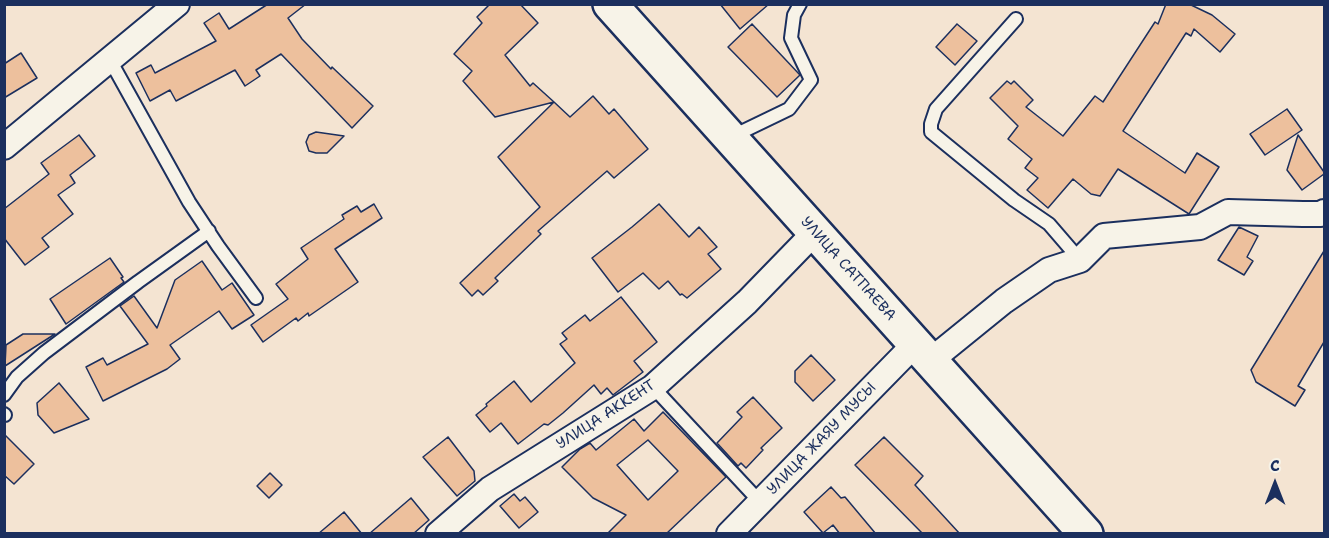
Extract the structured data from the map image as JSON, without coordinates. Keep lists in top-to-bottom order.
{
  "streets": {
    "street": ["УЛИЦА САТПАЕВА", "УЛИЦА АККЕНТ", "УЛИЦА ЖАЯУ МУСЫ"]
  },
  "crossings": [
    ["УЛИЦА САТПАЕВА", "УЛИЦА АККЕНТ"],
    ["УЛИЦА САТПАЕВА", "УЛИЦА ЖАЯУ МУСЫ"]
  ],
  "north": "top"
}
